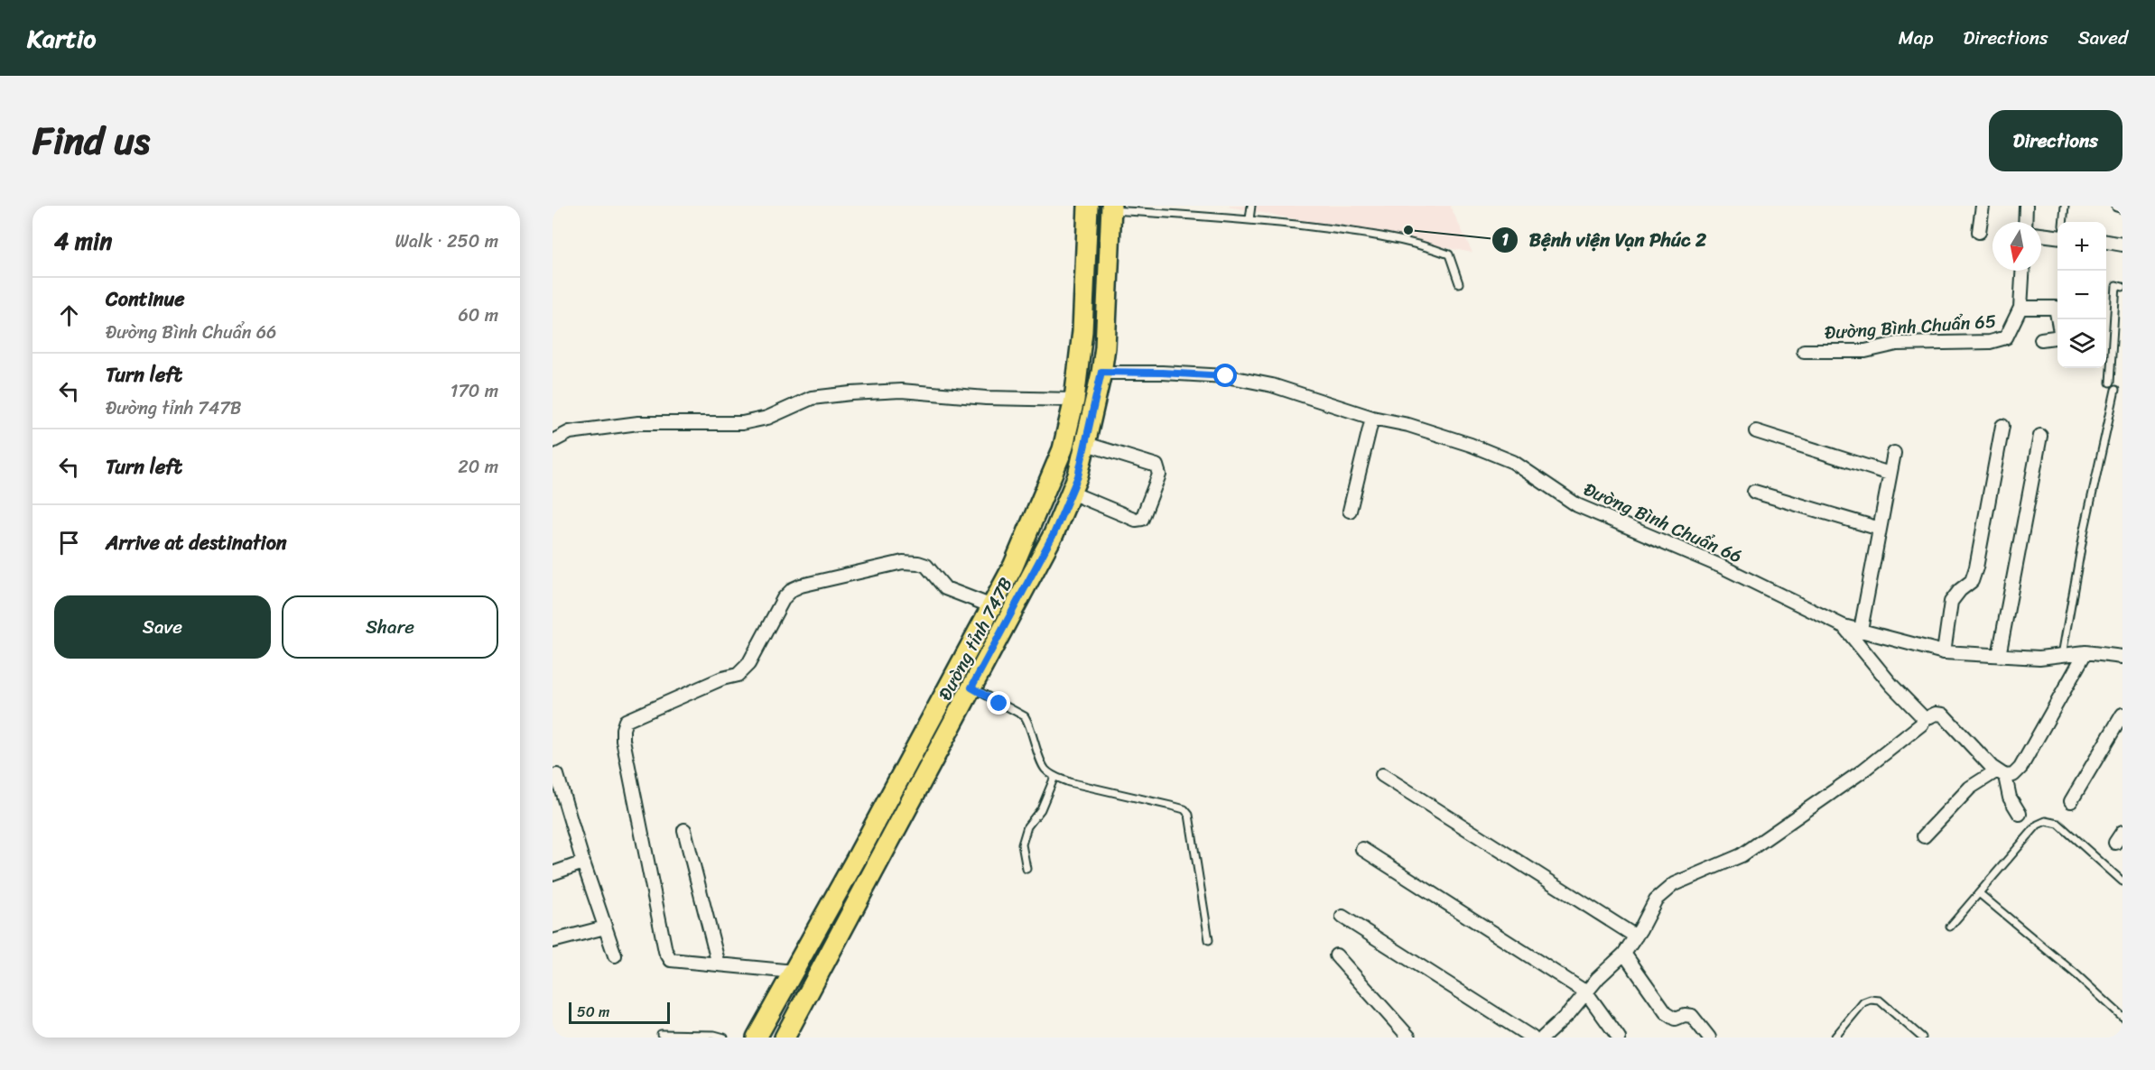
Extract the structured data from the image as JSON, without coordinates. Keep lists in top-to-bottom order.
{
  "streets": {
    "main road": ["Đường tỉnh 747B"],
    "street": ["Đường Bình Chuẩn 65", "Đường Bình Chuẩn 66"]
  },
  "crossings": [
    ["Đường Bình Chuẩn 66", "Đường tỉnh 747B"]
  ],
  "places": ["Bệnh viện Vạn Phúc 2"],
  "scale_bar": "50 m",
  "north": "bottom",
  "page": {
    "header": "Kartio",
    "nav": ["Map", "Directions", "Saved"],
    "title": "Find us",
    "buttons": [
      "Directions",
      ["Save", "Share"]
    ],
    "heading": ["4 min", "Walk · 250 m"],
    "map_buttons": ["+", "−"],
    "list": [
      ["Continue", "Đường Bình Chuẩn 66", "60 m"],
      ["Turn left", "Đường tỉnh 747B", "170 m"],
      ["Turn left", "20 m"],
      "Arrive at destination"
    ],
    "scale": "50 m"
  }
}
